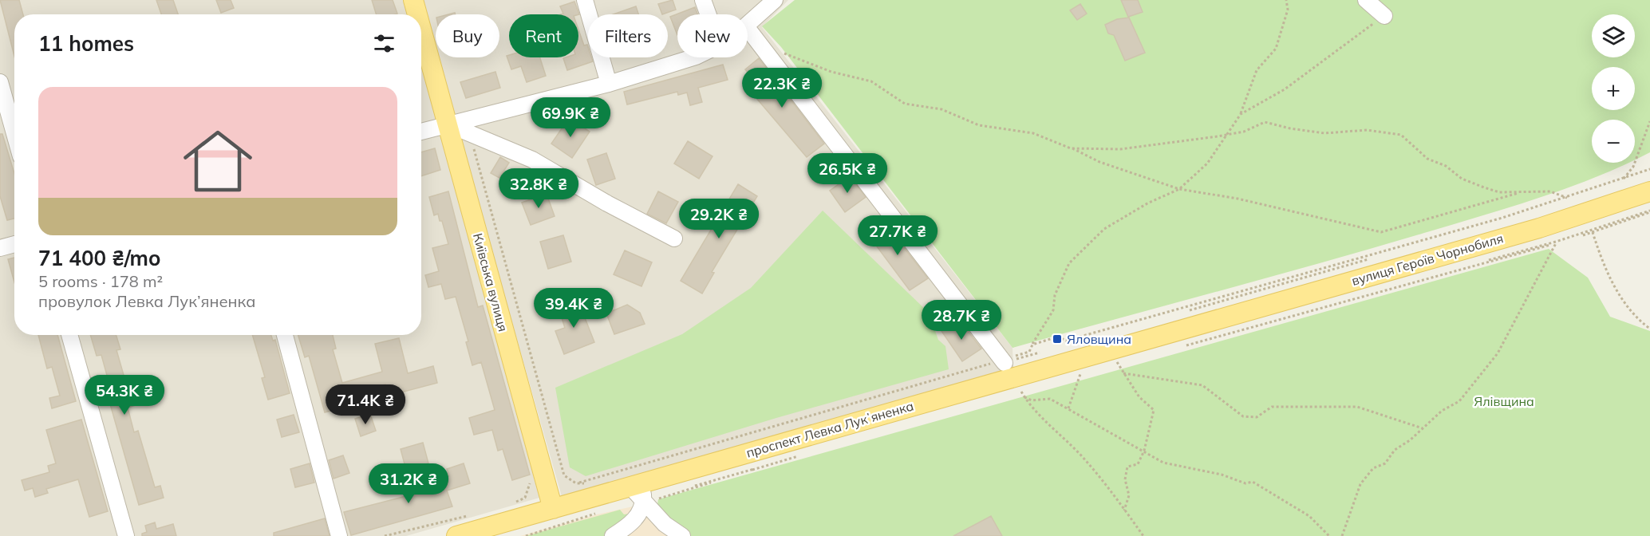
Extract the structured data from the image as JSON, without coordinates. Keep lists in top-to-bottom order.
{
  "streets": {
    "main road": ["вулиця Героїв Чорнобиля", "Київська вулиця", "проспект Левка Лукʼяненка"]
  },
  "crossings": [
    ["вулиця Героїв Чорнобиля", "проспект Левка Лукʼяненка"],
    ["Київська вулиця", "проспект Левка Лукʼяненка"]
  ],
  "parks": ["Ялівщина"],
  "places": {
    "transit": ["Яловщина"]
  },
  "page": {
    "map_buttons": ["+", "−"],
    "chip": [
      "Buy",
      "Rent",
      "Filters",
      "New"
    ],
    "heading": "11 homes",
    "price": [
      "22.3K ₴",
      "69.9K ₴",
      "26.5K ₴",
      "32.8K ₴",
      "29.2K ₴",
      "27.7K ₴",
      "39.4K ₴",
      "28.7K ₴",
      "54.3K ₴",
      "71.4K ₴",
      "31.2K ₴"
    ],
    "list": [
      {
        "name": "71 400 ₴/mo",
        "note": "5 rooms · 178 m² · провулок Левка Лук’яненка"
      }
    ]
  }
}
